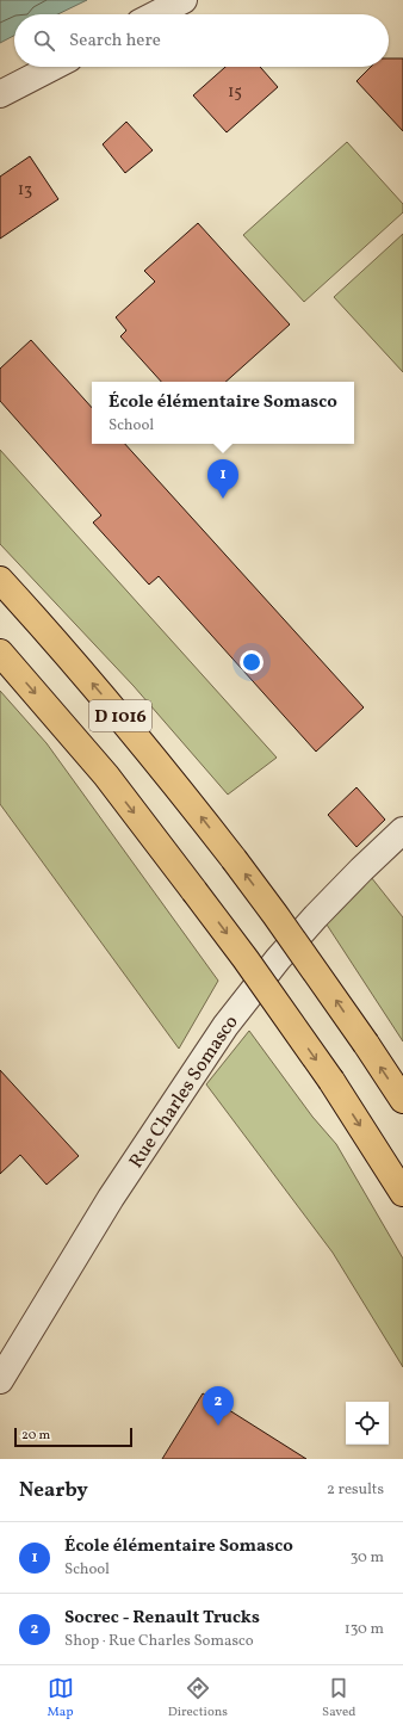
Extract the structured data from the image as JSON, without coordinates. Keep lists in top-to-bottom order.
{
  "streets": {
    "highway": ["D 1016"],
    "street": ["Rue Charles Somasco"]
  },
  "house_numbers": ["15", "13"],
  "scale_bar": "20 m",
  "page": {
    "search": "Search here",
    "popup": ["École élémentaire Somasco", "School"],
    "pins": ["1", "2"],
    "scale": "20 m",
    "heading": ["Nearby", "2 results"],
    "list": [
      {
        "mark": "1",
        "name": "École élémentaire Somasco",
        "note": "School",
        "value": "30 m"
      },
      {
        "mark": "2",
        "name": "Socrec - Renault Trucks",
        "note": "Shop · Rue Charles Somasco",
        "value": "130 m"
      }
    ],
    "nav": ["Map", "Directions", "Saved"]
  }
}
